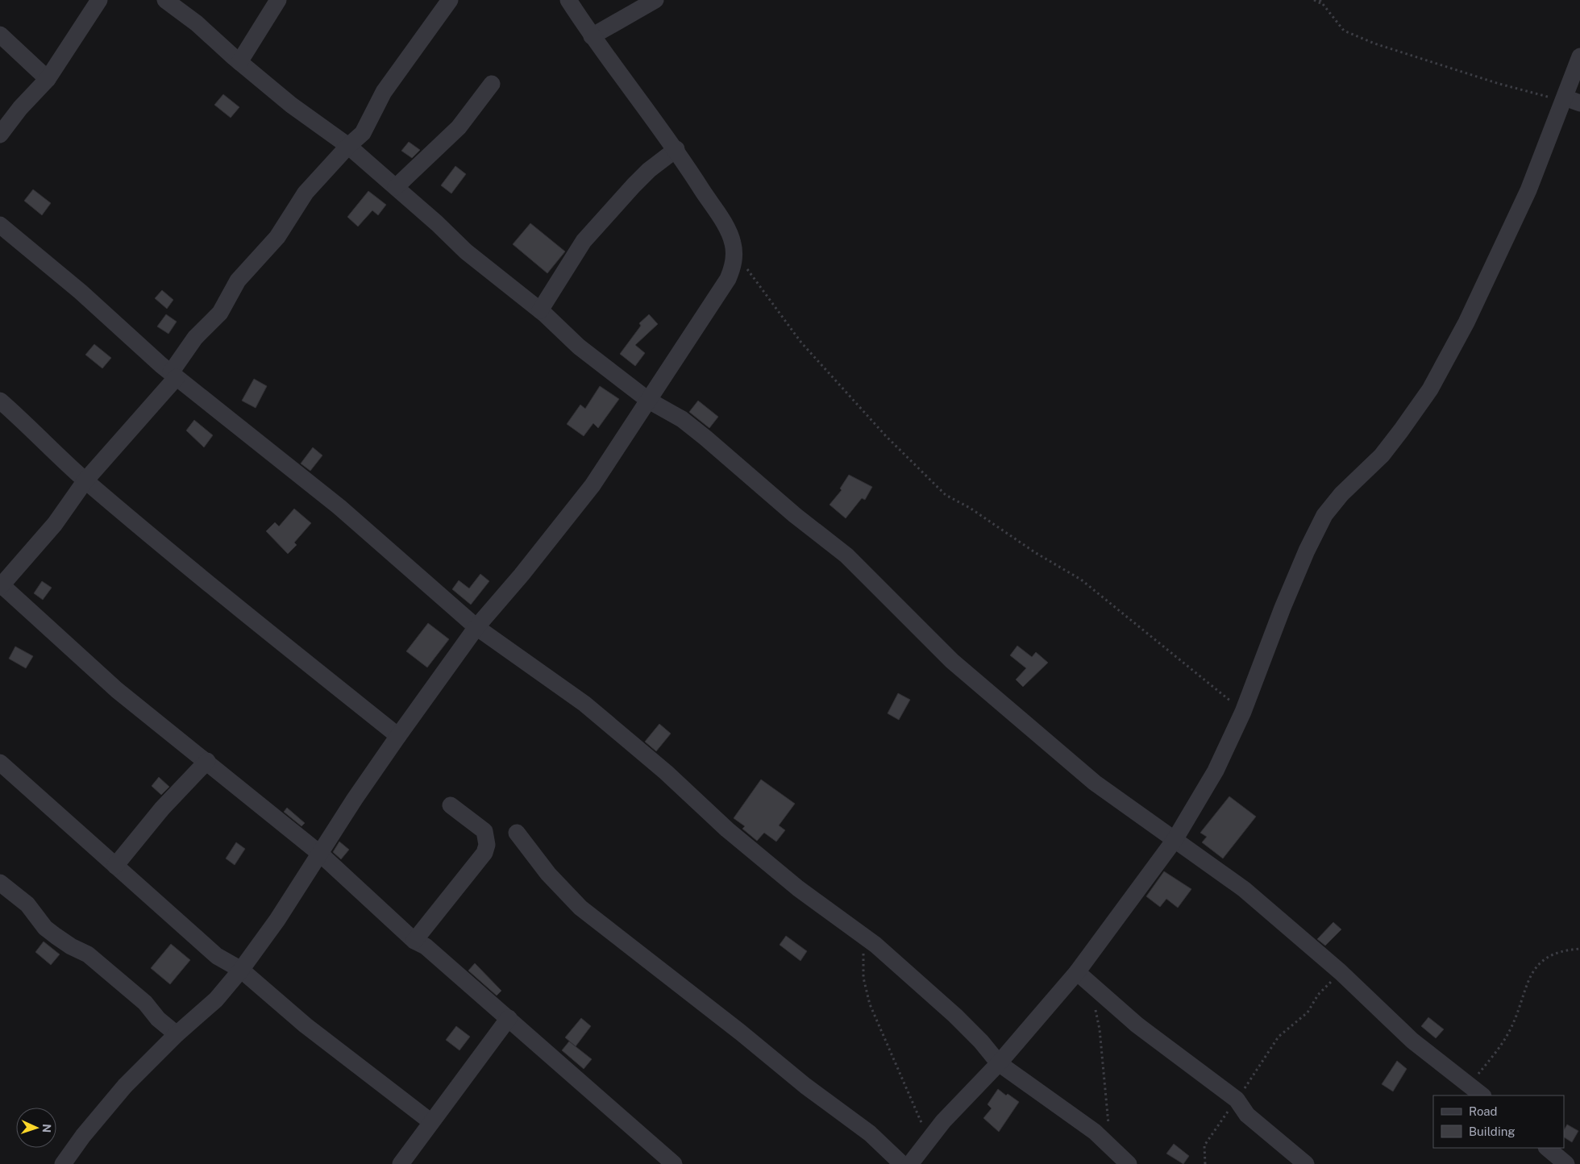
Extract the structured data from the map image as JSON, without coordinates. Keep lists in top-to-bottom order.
{
  "legend": ["Road", "Building"],
  "north": "right"
}
